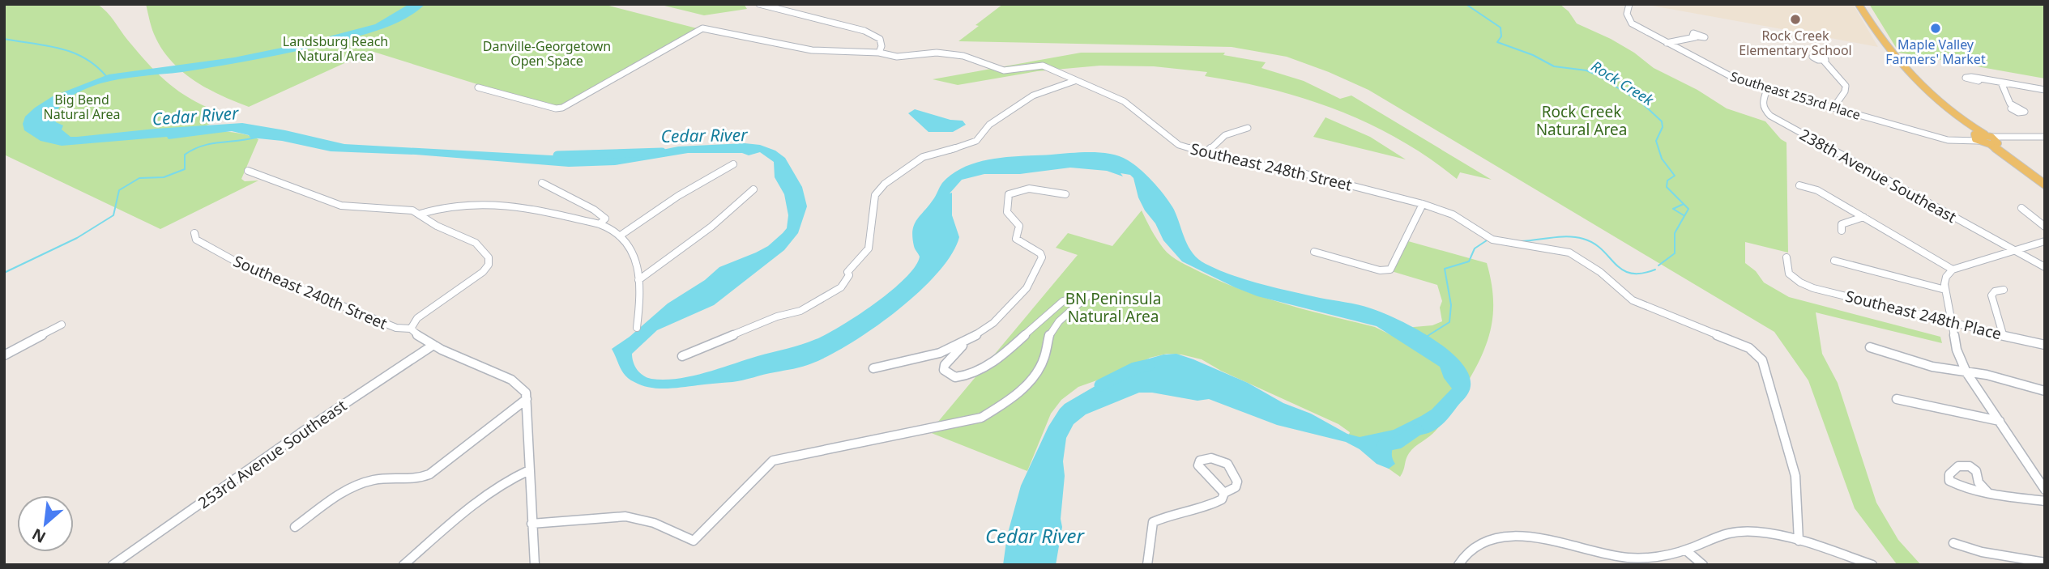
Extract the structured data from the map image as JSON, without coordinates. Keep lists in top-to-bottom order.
{
  "streets": {
    "street": [
      "Southeast 253rd Place",
      "Southeast 248th Street",
      "238th Avenue Southeast",
      "Southeast 240th Street",
      "Southeast 248th Place",
      "253rd Avenue Southeast"
    ]
  },
  "crossings": [
    ["Southeast 253rd Place", "238th Avenue Southeast"],
    ["Southeast 240th Street", "253rd Avenue Southeast"]
  ],
  "water": ["Rock Creek", "Cedar River"],
  "parks": [
    "Landsburg Reach Natural Area",
    "Danville-Georgetown Open Space",
    "Big Bend Natural Area",
    "Rock Creek Natural Area",
    "BN Peninsula Natural Area"
  ],
  "places": ["Rock Creek Elementary School", "Maple Valley Farmers' Market"],
  "north": "bottom left"
}
